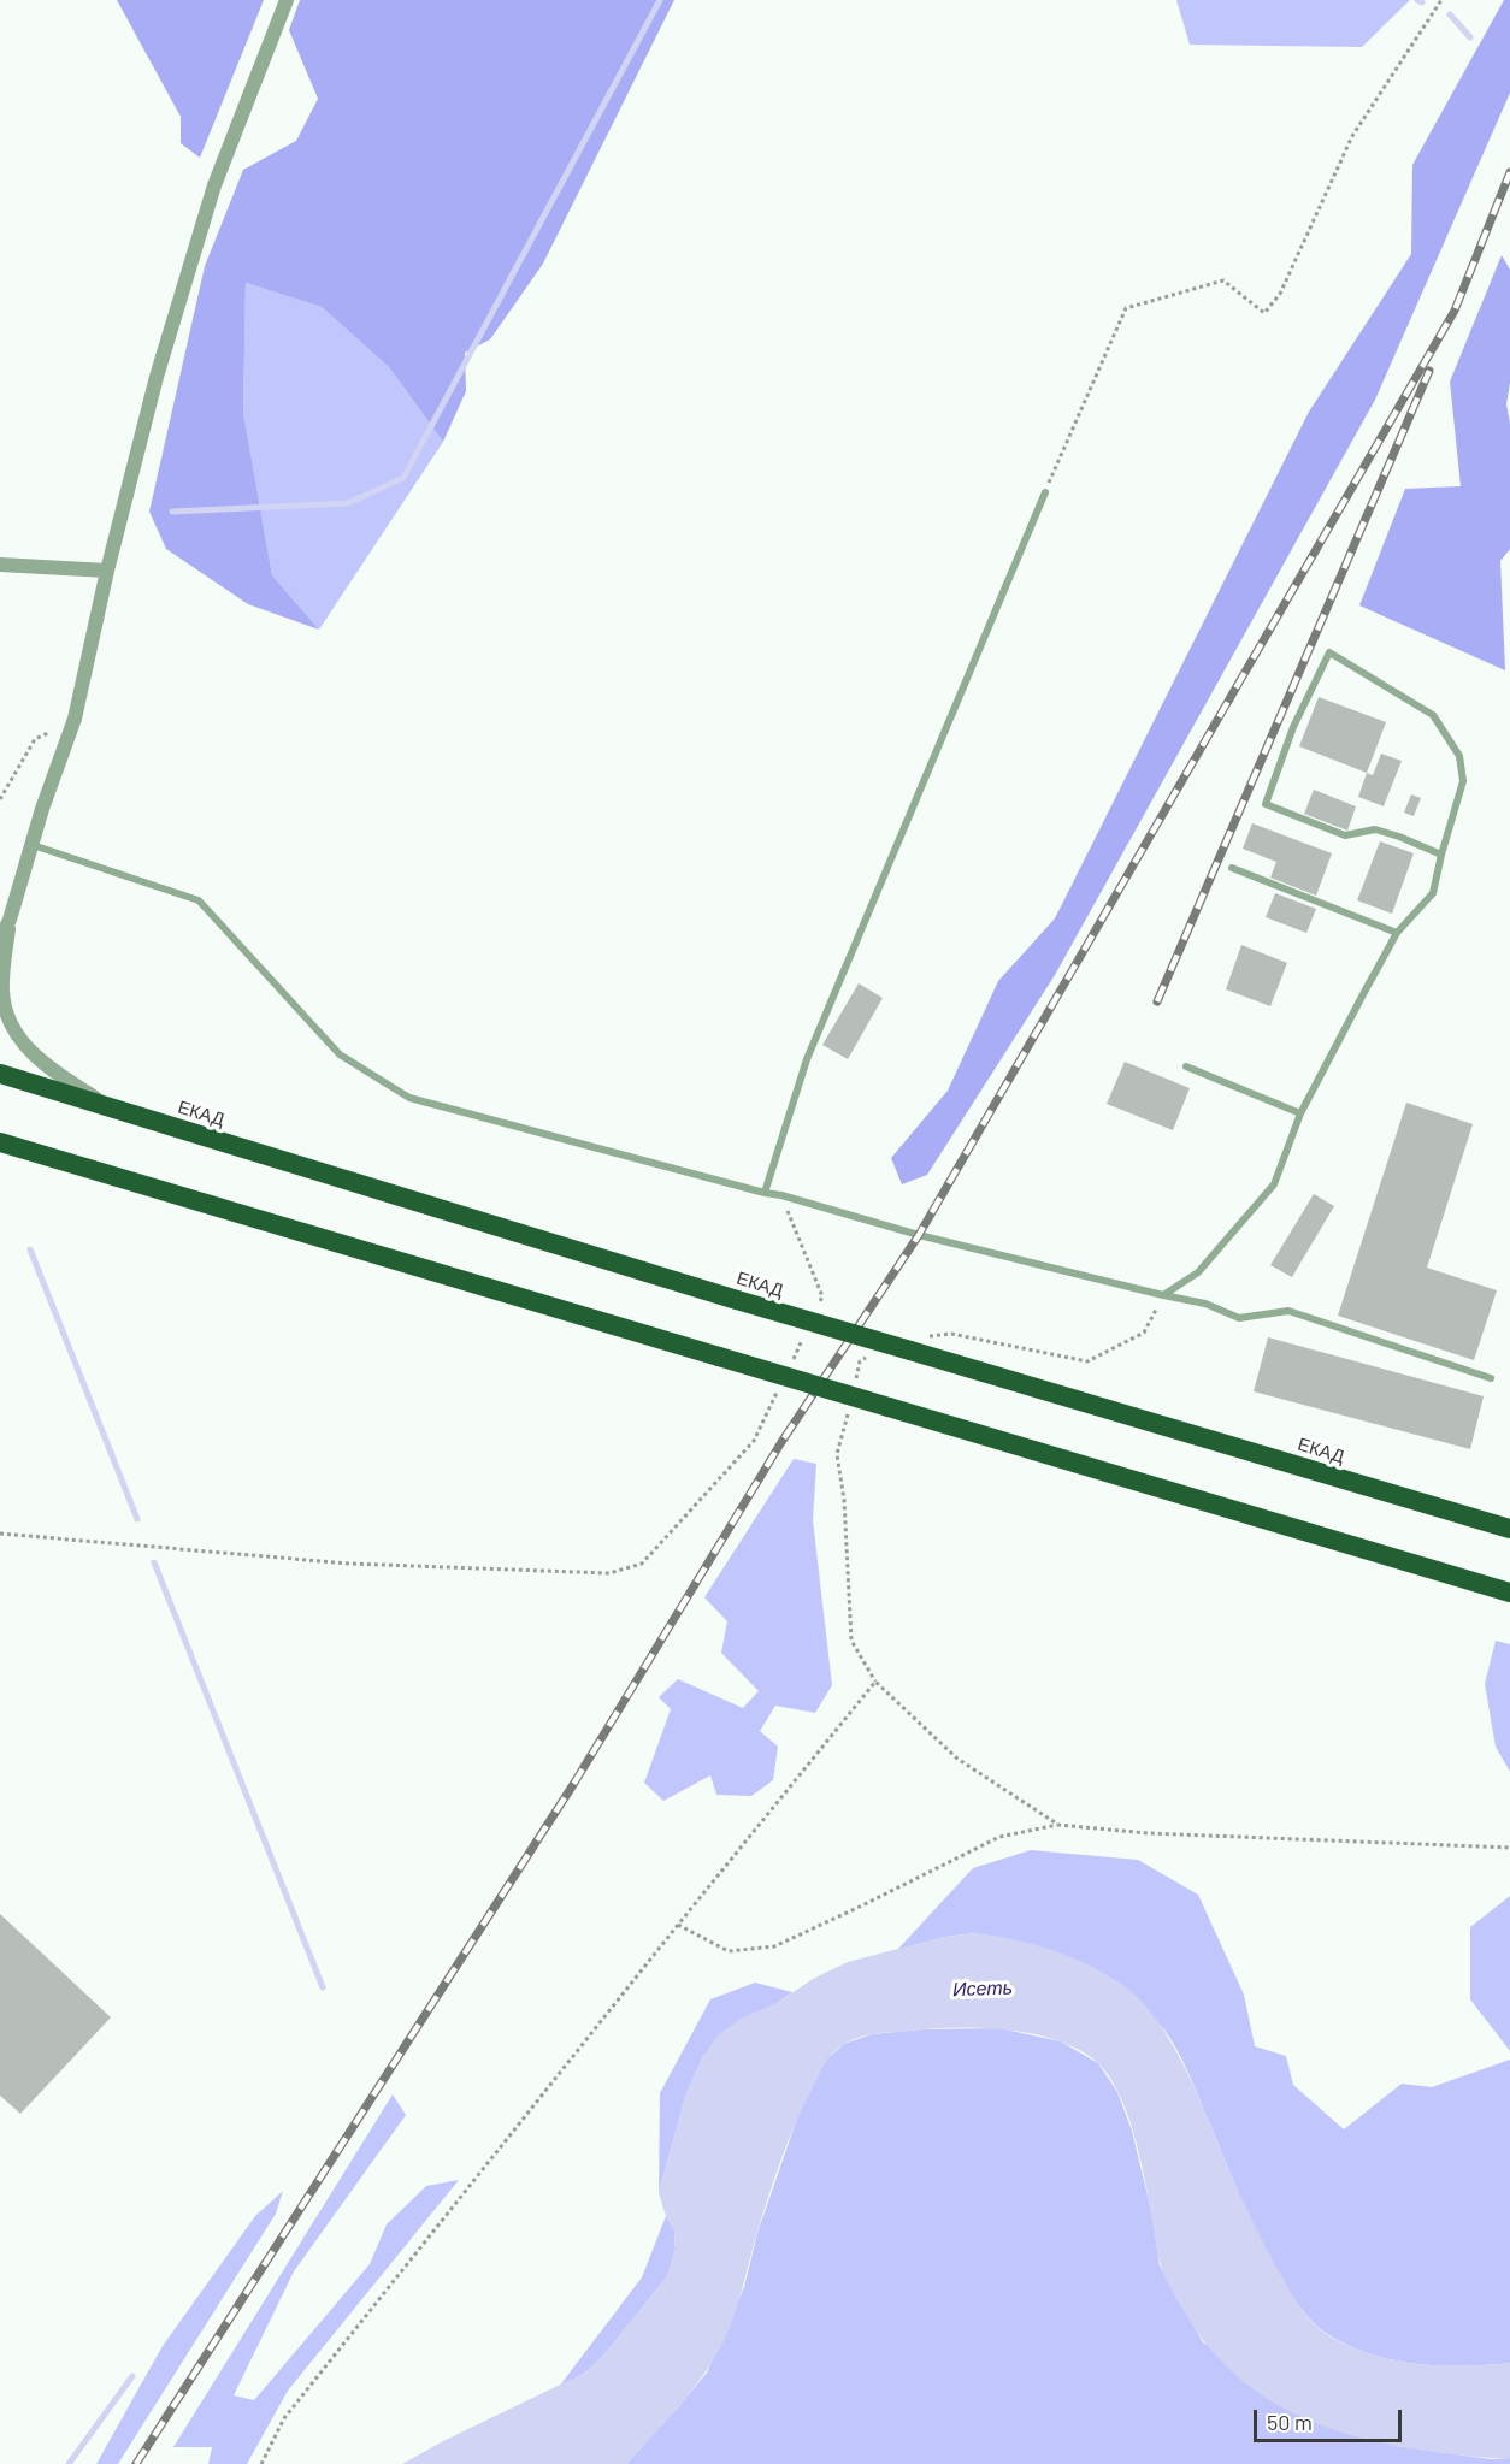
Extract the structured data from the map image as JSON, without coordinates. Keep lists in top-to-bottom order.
{
  "streets": {
    "highway": ["ЕКАД"]
  },
  "water": ["Исеть"],
  "scale_bar": "50 m"
}
